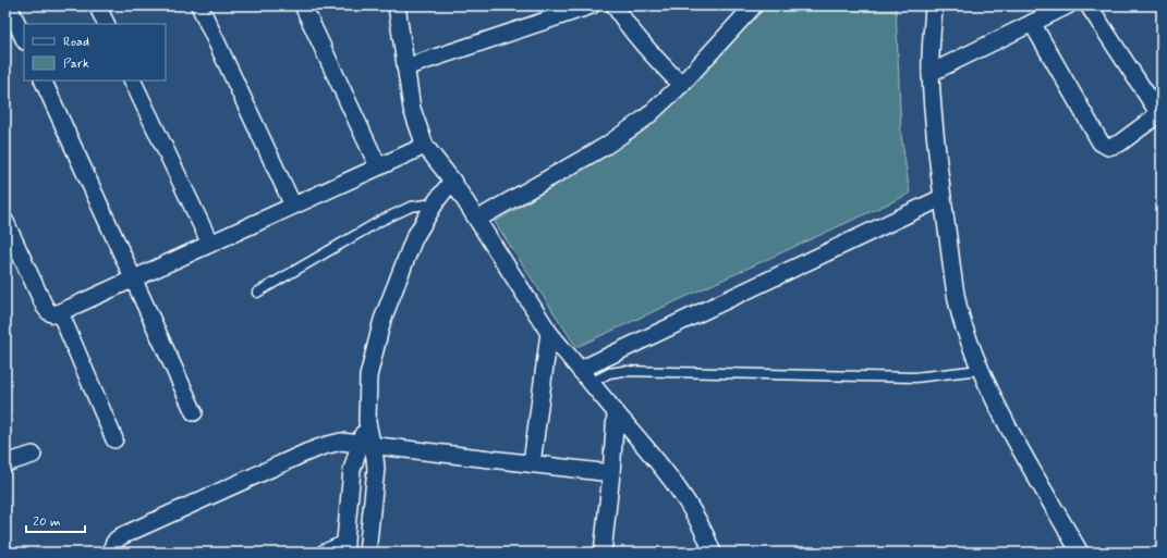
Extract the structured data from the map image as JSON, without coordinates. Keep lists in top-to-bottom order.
{
  "legend": ["Road", "Park"],
  "scale_bar": "20 m"
}
